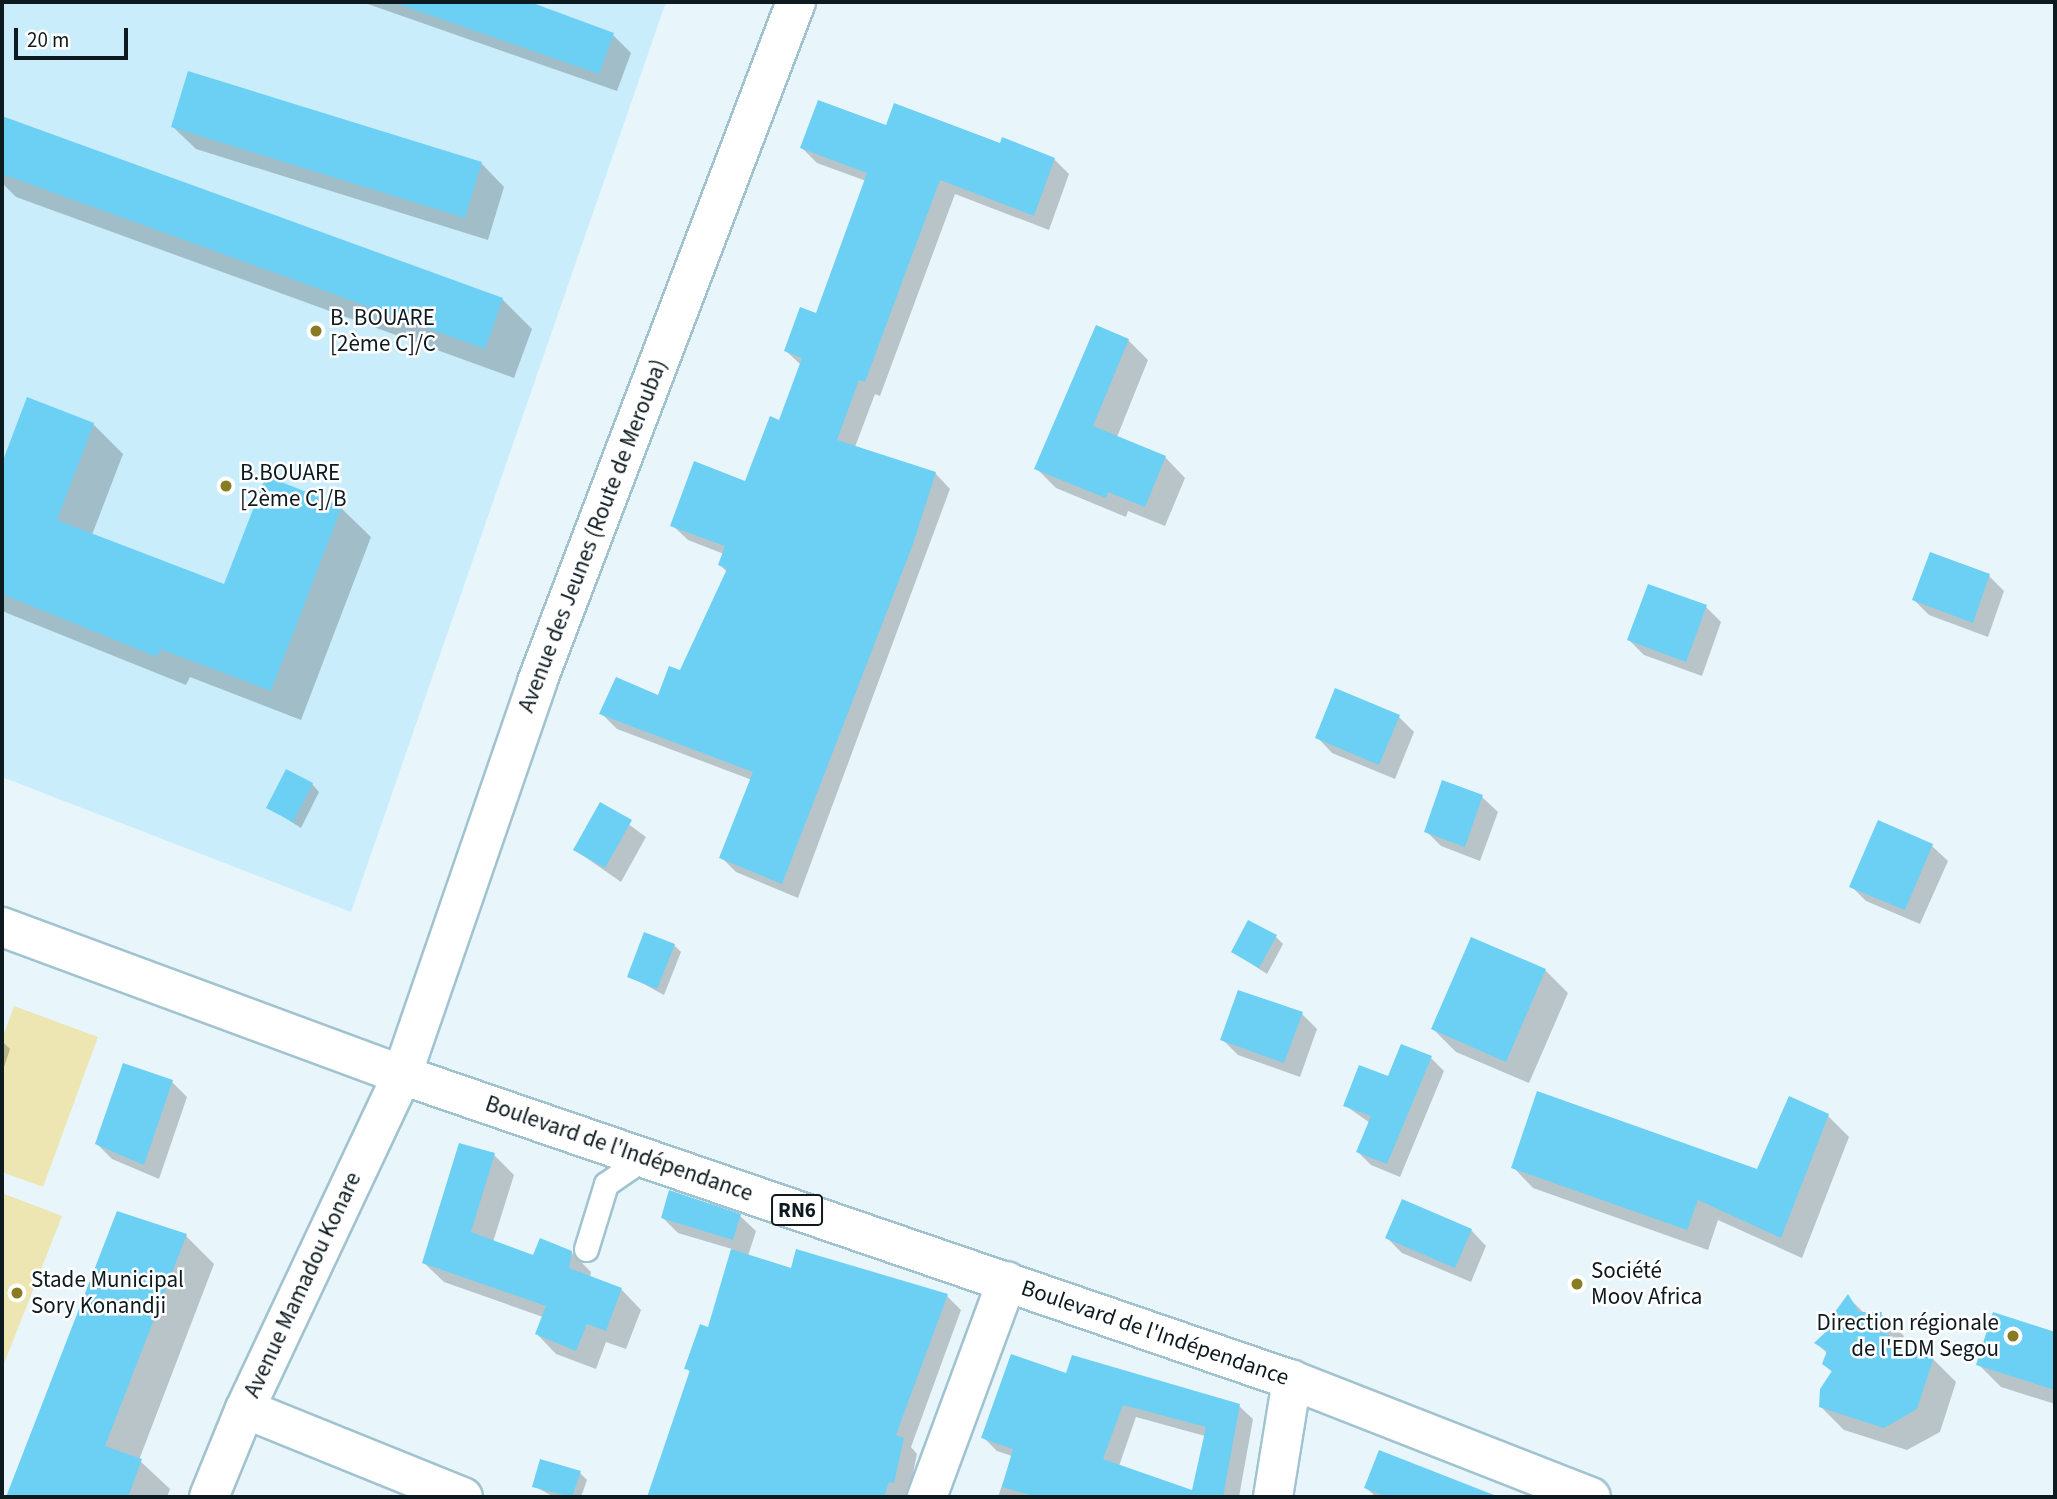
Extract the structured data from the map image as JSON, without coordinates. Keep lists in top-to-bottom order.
{
  "streets": {
    "main road": [
      "Avenue des Jeunes (Route de Merouba)",
      "Boulevard de l'Indépendance",
      "RN6",
      "Avenue Mamadou Konare"
    ]
  },
  "crossings": [
    ["Avenue des Jeunes (Route de Merouba)", "Boulevard de l'Indépendance"],
    ["Avenue des Jeunes (Route de Merouba)", "Avenue Mamadou Konare"],
    ["Boulevard de l'Indépendance", "Avenue Mamadou Konare"]
  ],
  "places": [
    "B. BOUARE [2ème C]/C",
    "B.BOUARE [2ème C]/B",
    "Société Moov Africa",
    "Stade Municipal Sory Konandji",
    "Direction régionale de l'EDM Segou"
  ],
  "scale_bar": "20 m"
}
